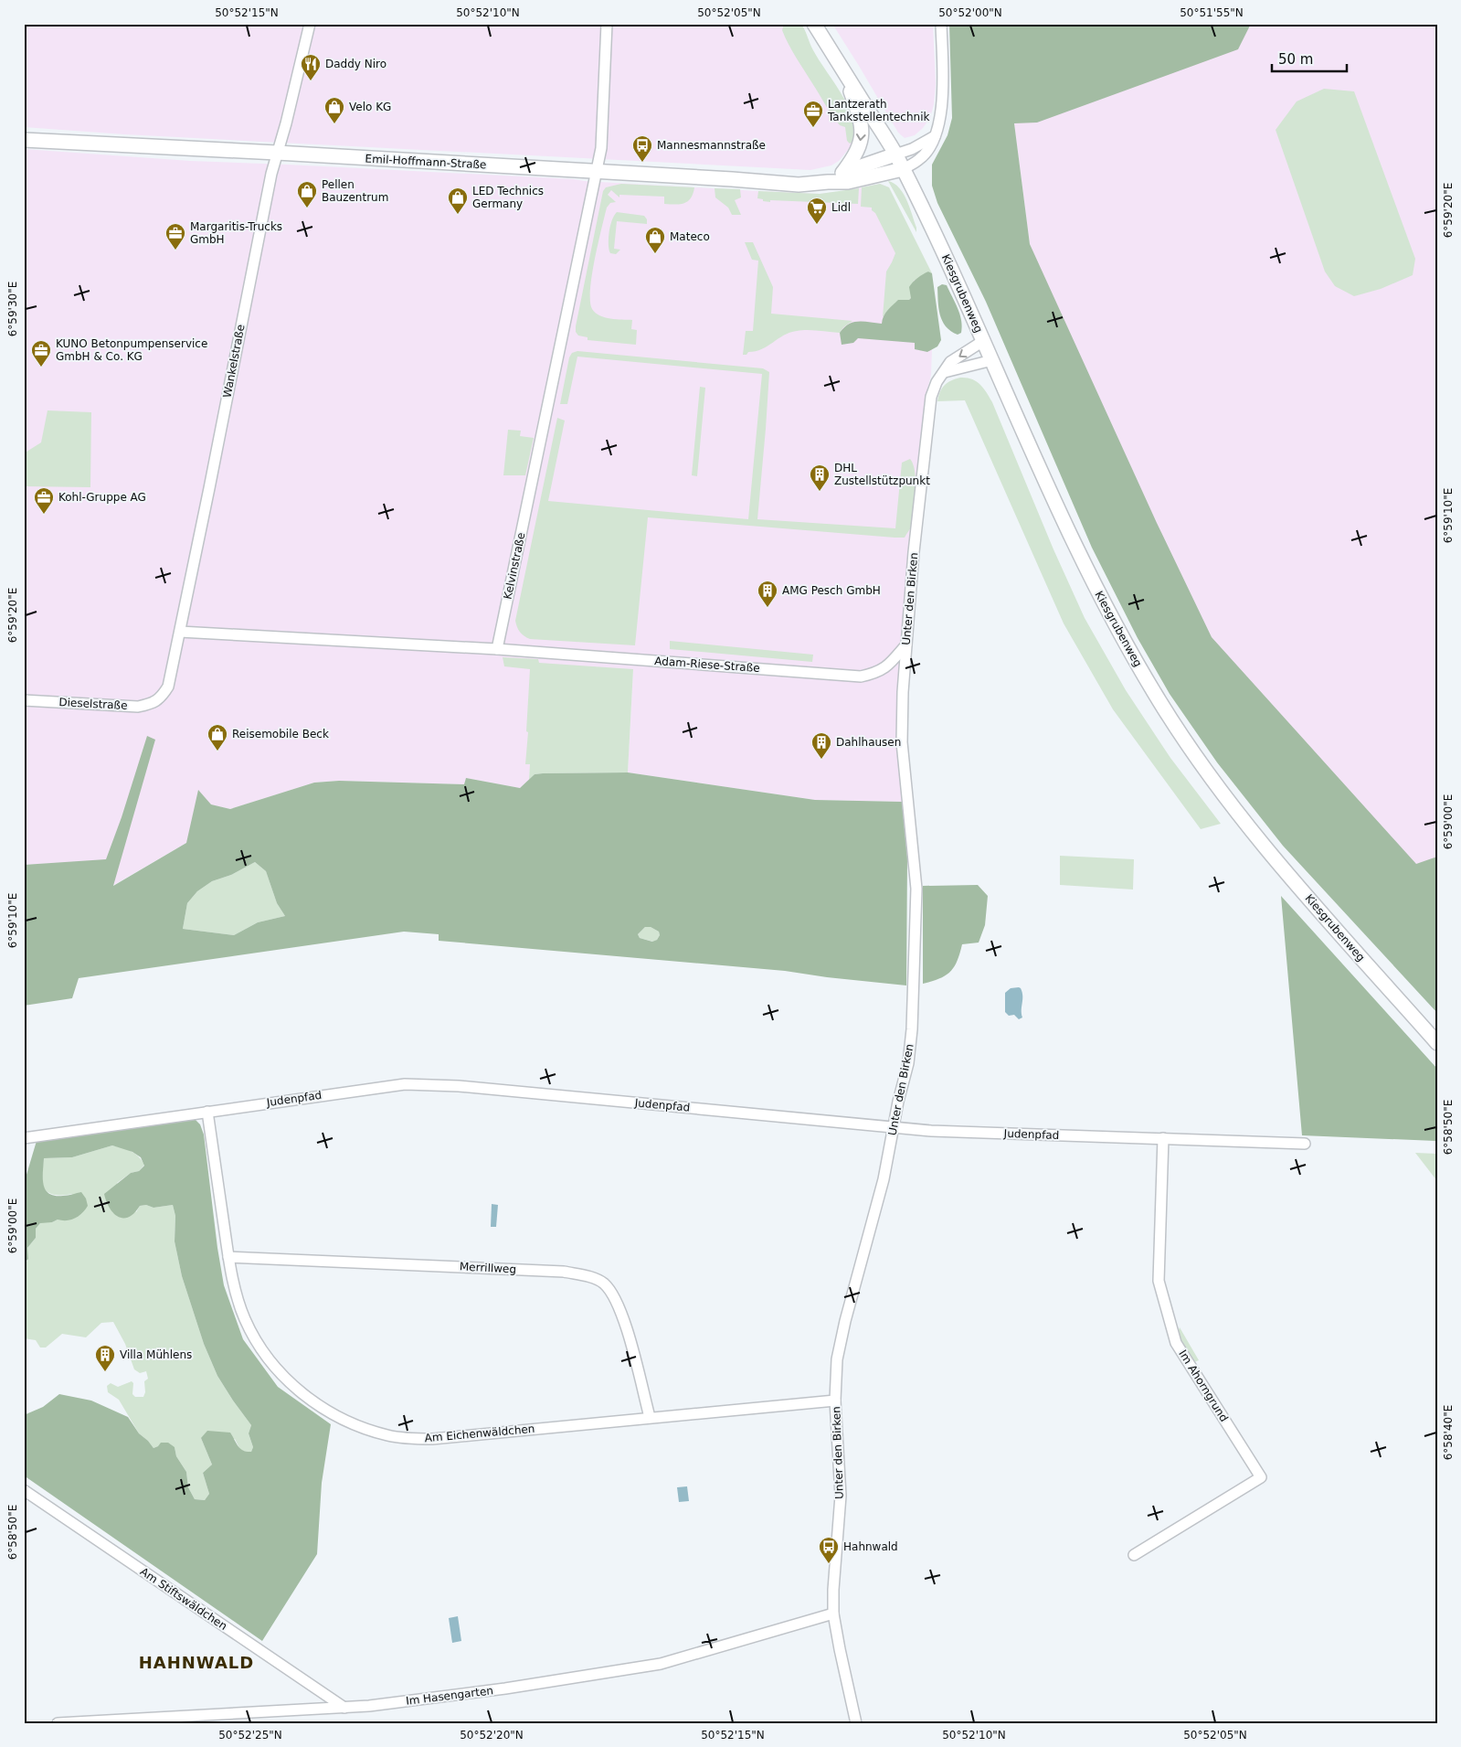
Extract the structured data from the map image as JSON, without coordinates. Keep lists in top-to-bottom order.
{
  "streets": {
    "main road": ["Emil-Hoffmann-Straße", "Kiesgrubenweg"],
    "street": [
      "Wankelstraße",
      "Kelvinstraße",
      "Unter den Birken",
      "Adam-Riese-Straße",
      "Dieselstraße",
      "Judenpfad",
      "Merrillweg",
      "Im Ahorngrund",
      "Am Eichenwäldchen",
      "Am Stiftswäldchen",
      "Im Hasengarten"
    ]
  },
  "crossings": [
    ["Emil-Hoffmann-Straße", "Kiesgrubenweg"],
    ["Emil-Hoffmann-Straße", "Wankelstraße"],
    ["Emil-Hoffmann-Straße", "Kelvinstraße"],
    ["Kiesgrubenweg", "Unter den Birken"],
    ["Wankelstraße", "Dieselstraße"],
    ["Kelvinstraße", "Adam-Riese-Straße"],
    ["Unter den Birken", "Adam-Riese-Straße"],
    ["Unter den Birken", "Judenpfad"],
    ["Unter den Birken", "Am Eichenwäldchen"],
    ["Unter den Birken", "Im Hasengarten"],
    ["Judenpfad", "Im Ahorngrund"],
    ["Judenpfad", "Am Eichenwäldchen"],
    ["Merrillweg", "Am Eichenwäldchen"],
    ["Am Stiftswäldchen", "Im Hasengarten"]
  ],
  "districts": ["HAHNWALD"],
  "places": {
    "restaurant": ["Daddy Niro"],
    "shop": [
      "Velo KG",
      "Pellen Bauzentrum",
      "LED Technics Germany",
      "Mateco",
      "Reisemobile Beck"
    ],
    "office": [
      "Lantzerath Tankstellentechnik",
      "Margaritis-Trucks GmbH",
      "KUNO Betonpumpenservice GmbH & Co. KG",
      "Kohl-Gruppe AG"
    ],
    "bus stop": ["Mannesmannstraße", "Hahnwald"],
    "supermarket": ["Lidl"],
    "building": [
      "DHL Zustellstützpunkt",
      "AMG Pesch GmbH",
      "Dahlhausen",
      "Villa Mühlens"
    ]
  },
  "scale_bar": "50 m",
  "coordinates": [
    "50°52'15\"N",
    "50°52'10\"N",
    "50°52'05\"N",
    "50°52'00\"N",
    "50°51'55\"N",
    "6°59'20\"E",
    "6°59'30\"E",
    "6°59'10\"E",
    "6°59'00\"E",
    "6°58'50\"E",
    "6°58'40\"E",
    "50°52'25\"N",
    "50°52'20\"N"
  ]
}
